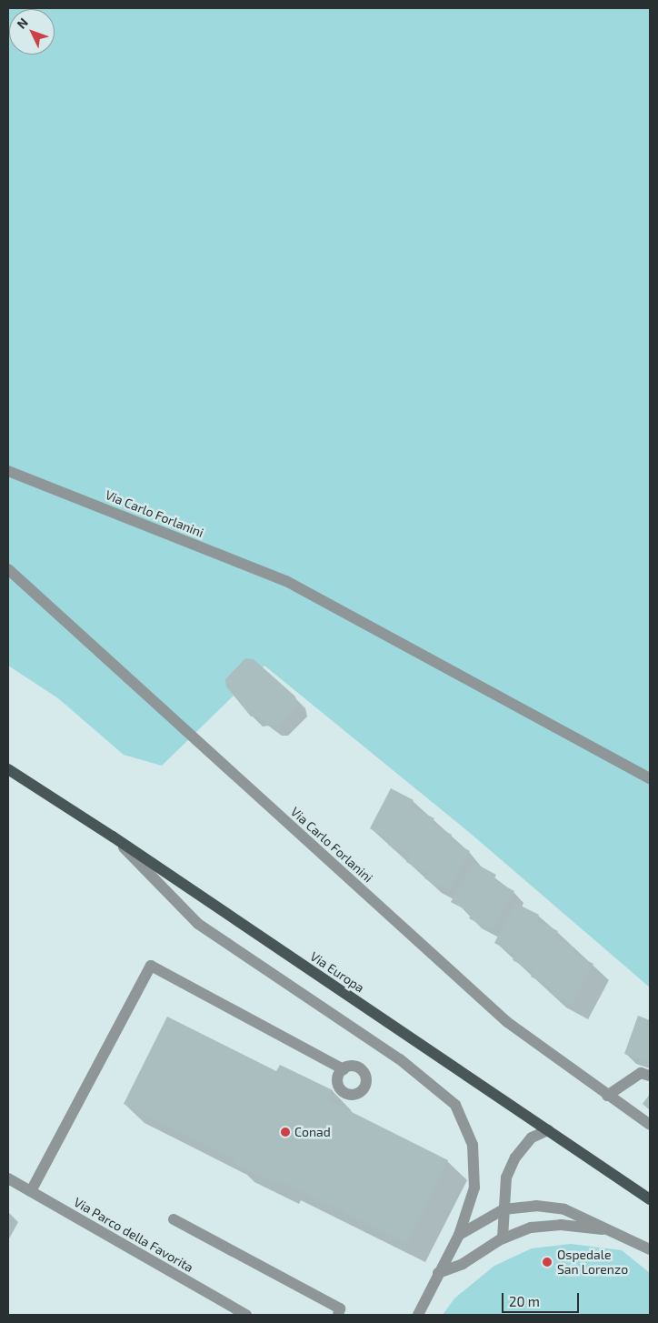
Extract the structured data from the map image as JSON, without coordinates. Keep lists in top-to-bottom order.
{
  "streets": {
    "main road": ["Via Europa"],
    "street": ["Via Carlo Forlanini", "Via Parco della Favorita"]
  },
  "places": ["Conad", "Ospedale San Lorenzo"],
  "scale_bar": "20 m",
  "north": "top left"
}
